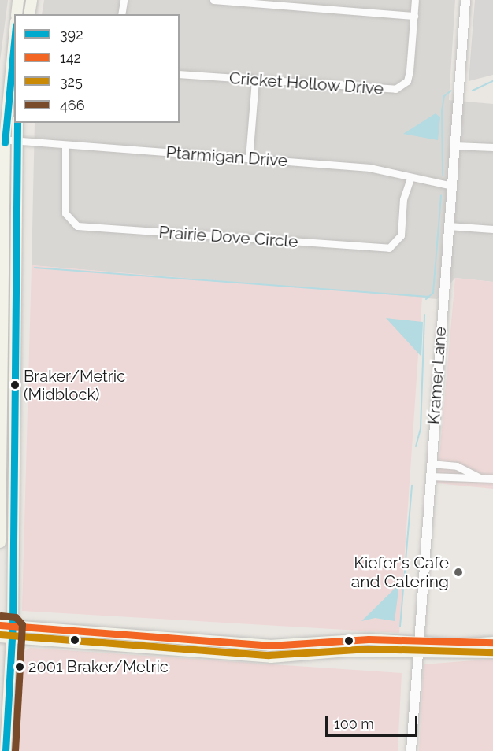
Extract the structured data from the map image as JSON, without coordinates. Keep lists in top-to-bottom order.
{
  "streets": {
    "street": [
      "Cricket Hollow Drive",
      "Ptarmigan Drive",
      "Prairie Dove Circle",
      "Kramer Lane"
    ]
  },
  "crossings": [
    ["Ptarmigan Drive", "Prairie Dove Circle"],
    ["Ptarmigan Drive", "Kramer Lane"]
  ],
  "places": ["Braker/Metric (Midblock)", "Kiefer's Cafe and Catering", "2001 Braker/Metric"],
  "lines": [
    "transit line 392",
    "transit line 466",
    "transit line 142",
    "transit line 325"
  ],
  "legend": [
    "392",
    "142",
    "325",
    "466"
  ],
  "scale_bar": "100 m"
}
